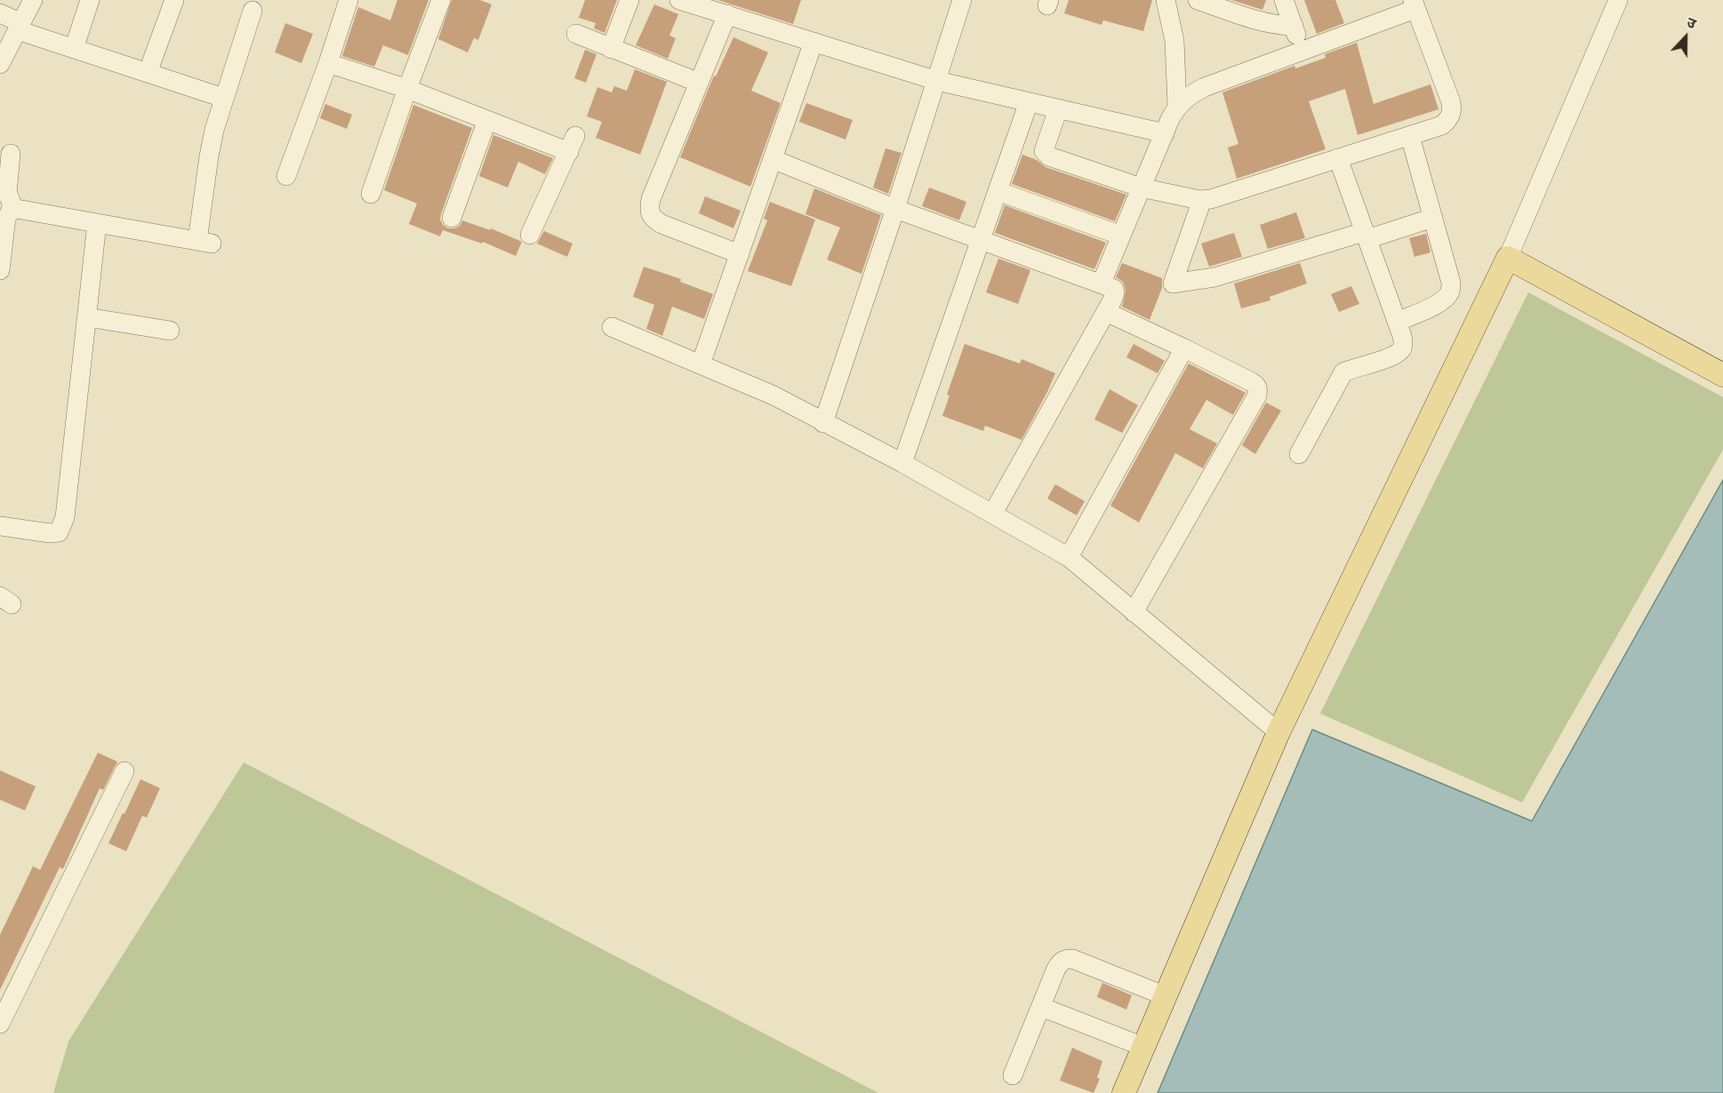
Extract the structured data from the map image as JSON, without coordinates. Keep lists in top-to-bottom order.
{
  "north": "top"
}
